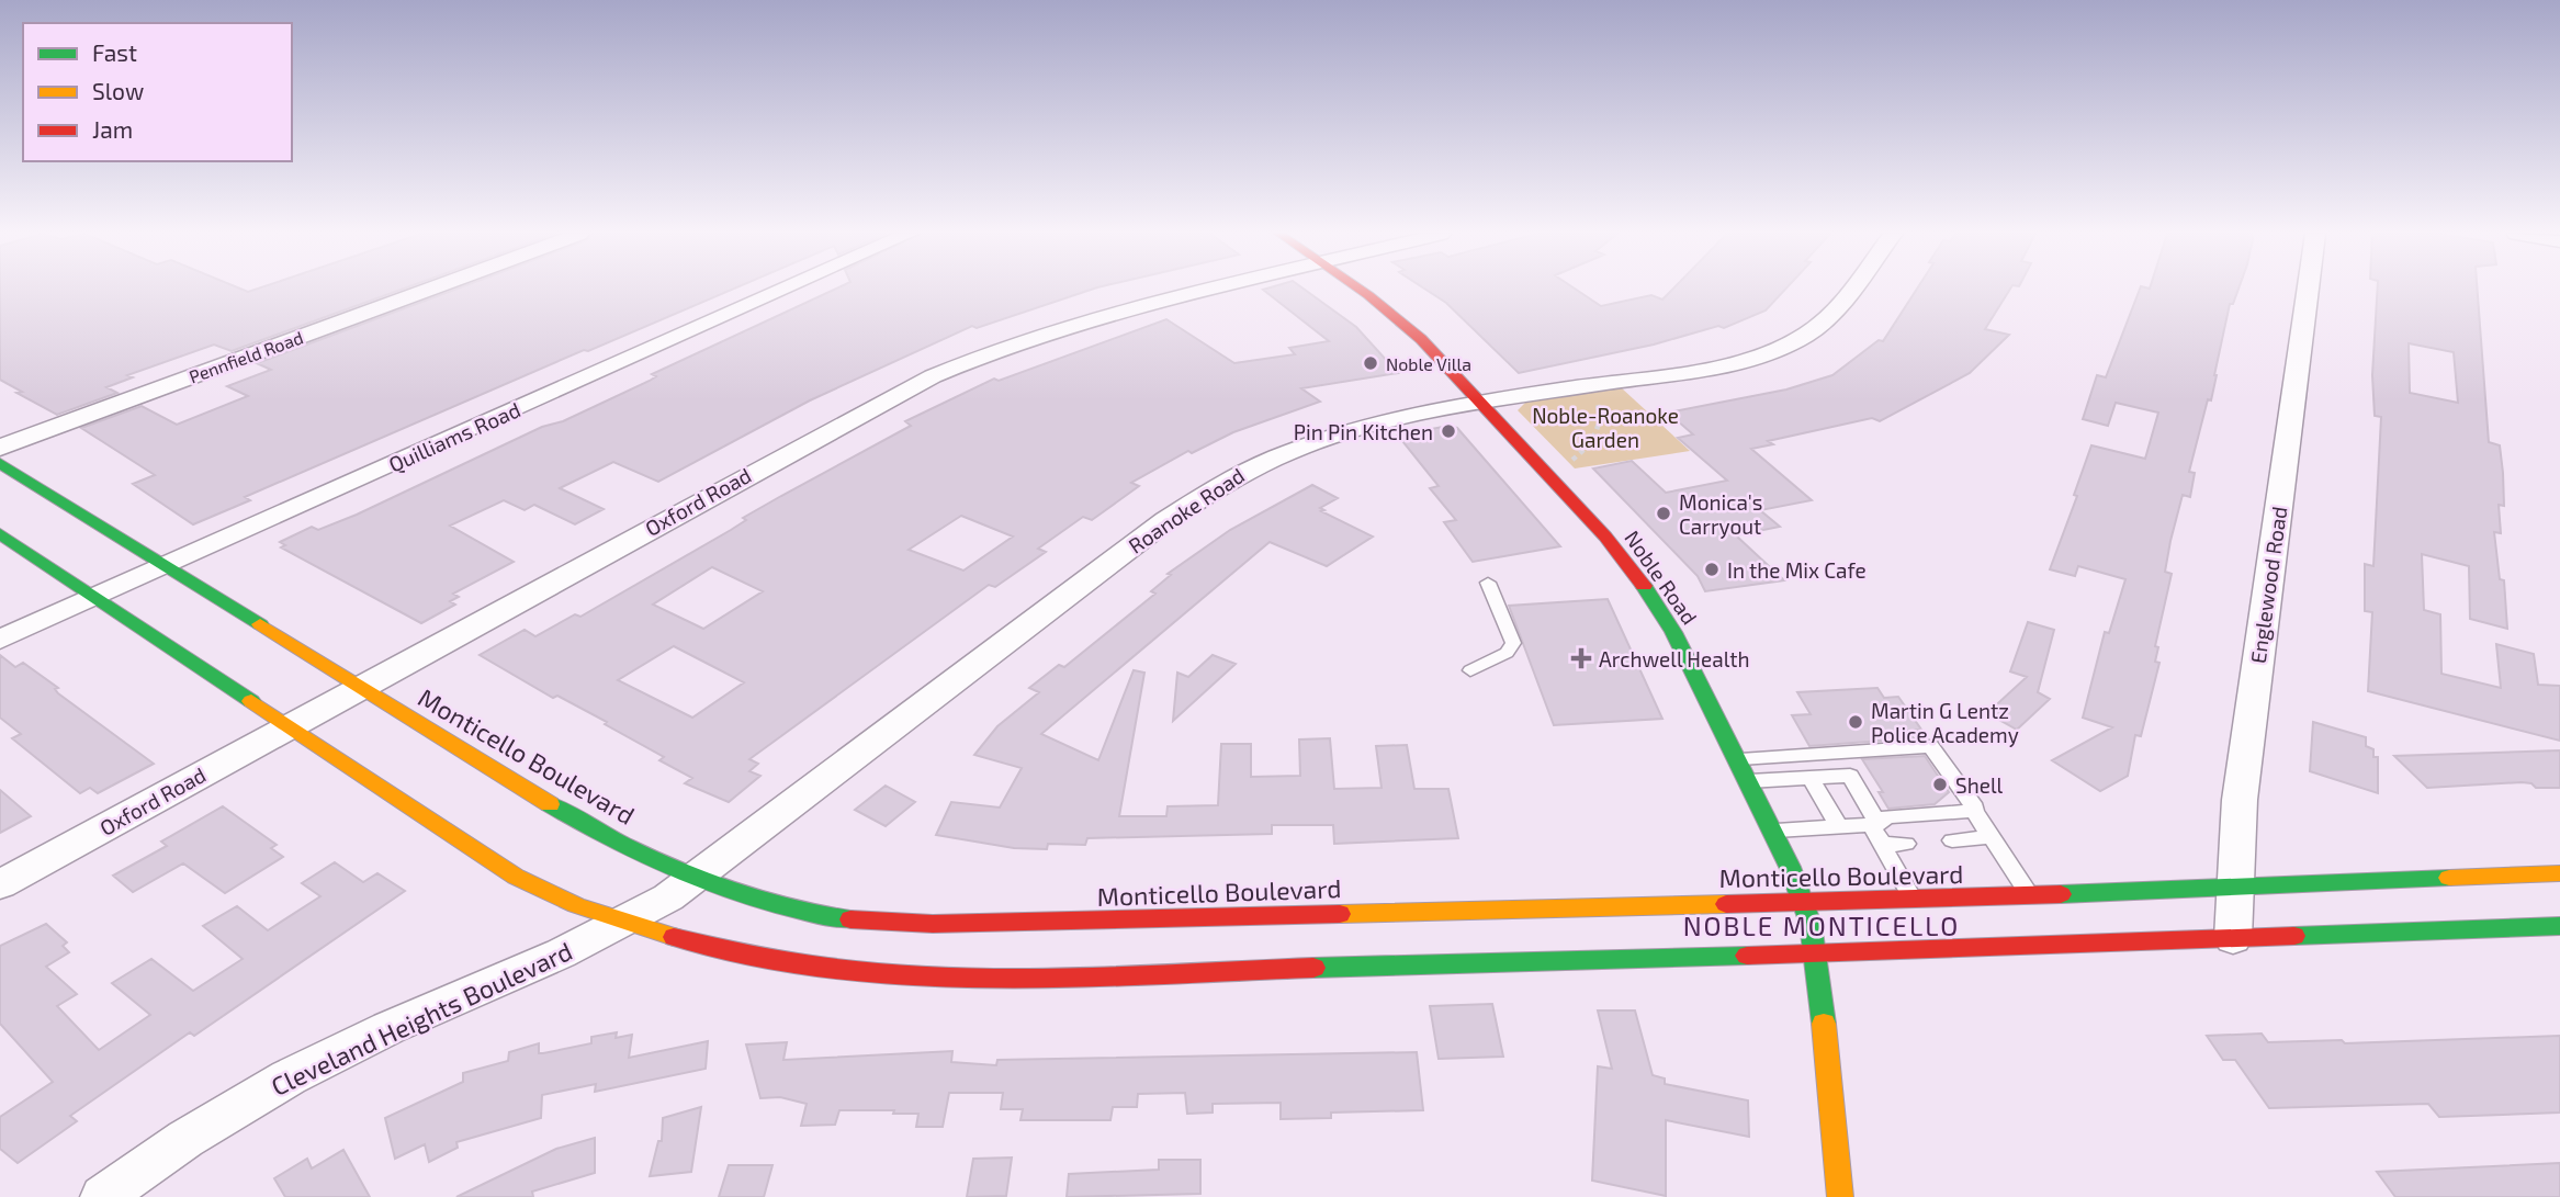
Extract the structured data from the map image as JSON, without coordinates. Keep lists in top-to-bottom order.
{
  "streets": {
    "main road": ["Noble Road", "Monticello Boulevard"],
    "street": [
      "Pennfield Road",
      "Quilliams Road",
      "Oxford Road",
      "Roanoke Road",
      "Englewood Road",
      "Cleveland Heights Boulevard"
    ]
  },
  "crossings": [
    ["Quilliams Road", "Monticello Boulevard"],
    ["Oxford Road", "Monticello Boulevard"],
    ["Roanoke Road", "Noble Road"],
    ["Roanoke Road", "Monticello Boulevard"],
    ["Roanoke Road", "Cleveland Heights Boulevard"],
    ["Noble Road", "Monticello Boulevard"],
    ["Englewood Road", "Monticello Boulevard"],
    ["Monticello Boulevard", "Cleveland Heights Boulevard"]
  ],
  "districts": ["NOBLE MONTICELLO"],
  "parks": ["Noble-Roanoke Garden"],
  "places": {
    "other": [
      "Noble Villa",
      "Pin Pin Kitchen",
      "Monica's Carryout",
      "In the Mix Cafe",
      "Martin G Lentz Police Academy",
      "Shell"
    ],
    "health": ["Archwell Health"]
  },
  "legend": ["Fast", "Slow", "Jam"]
}
